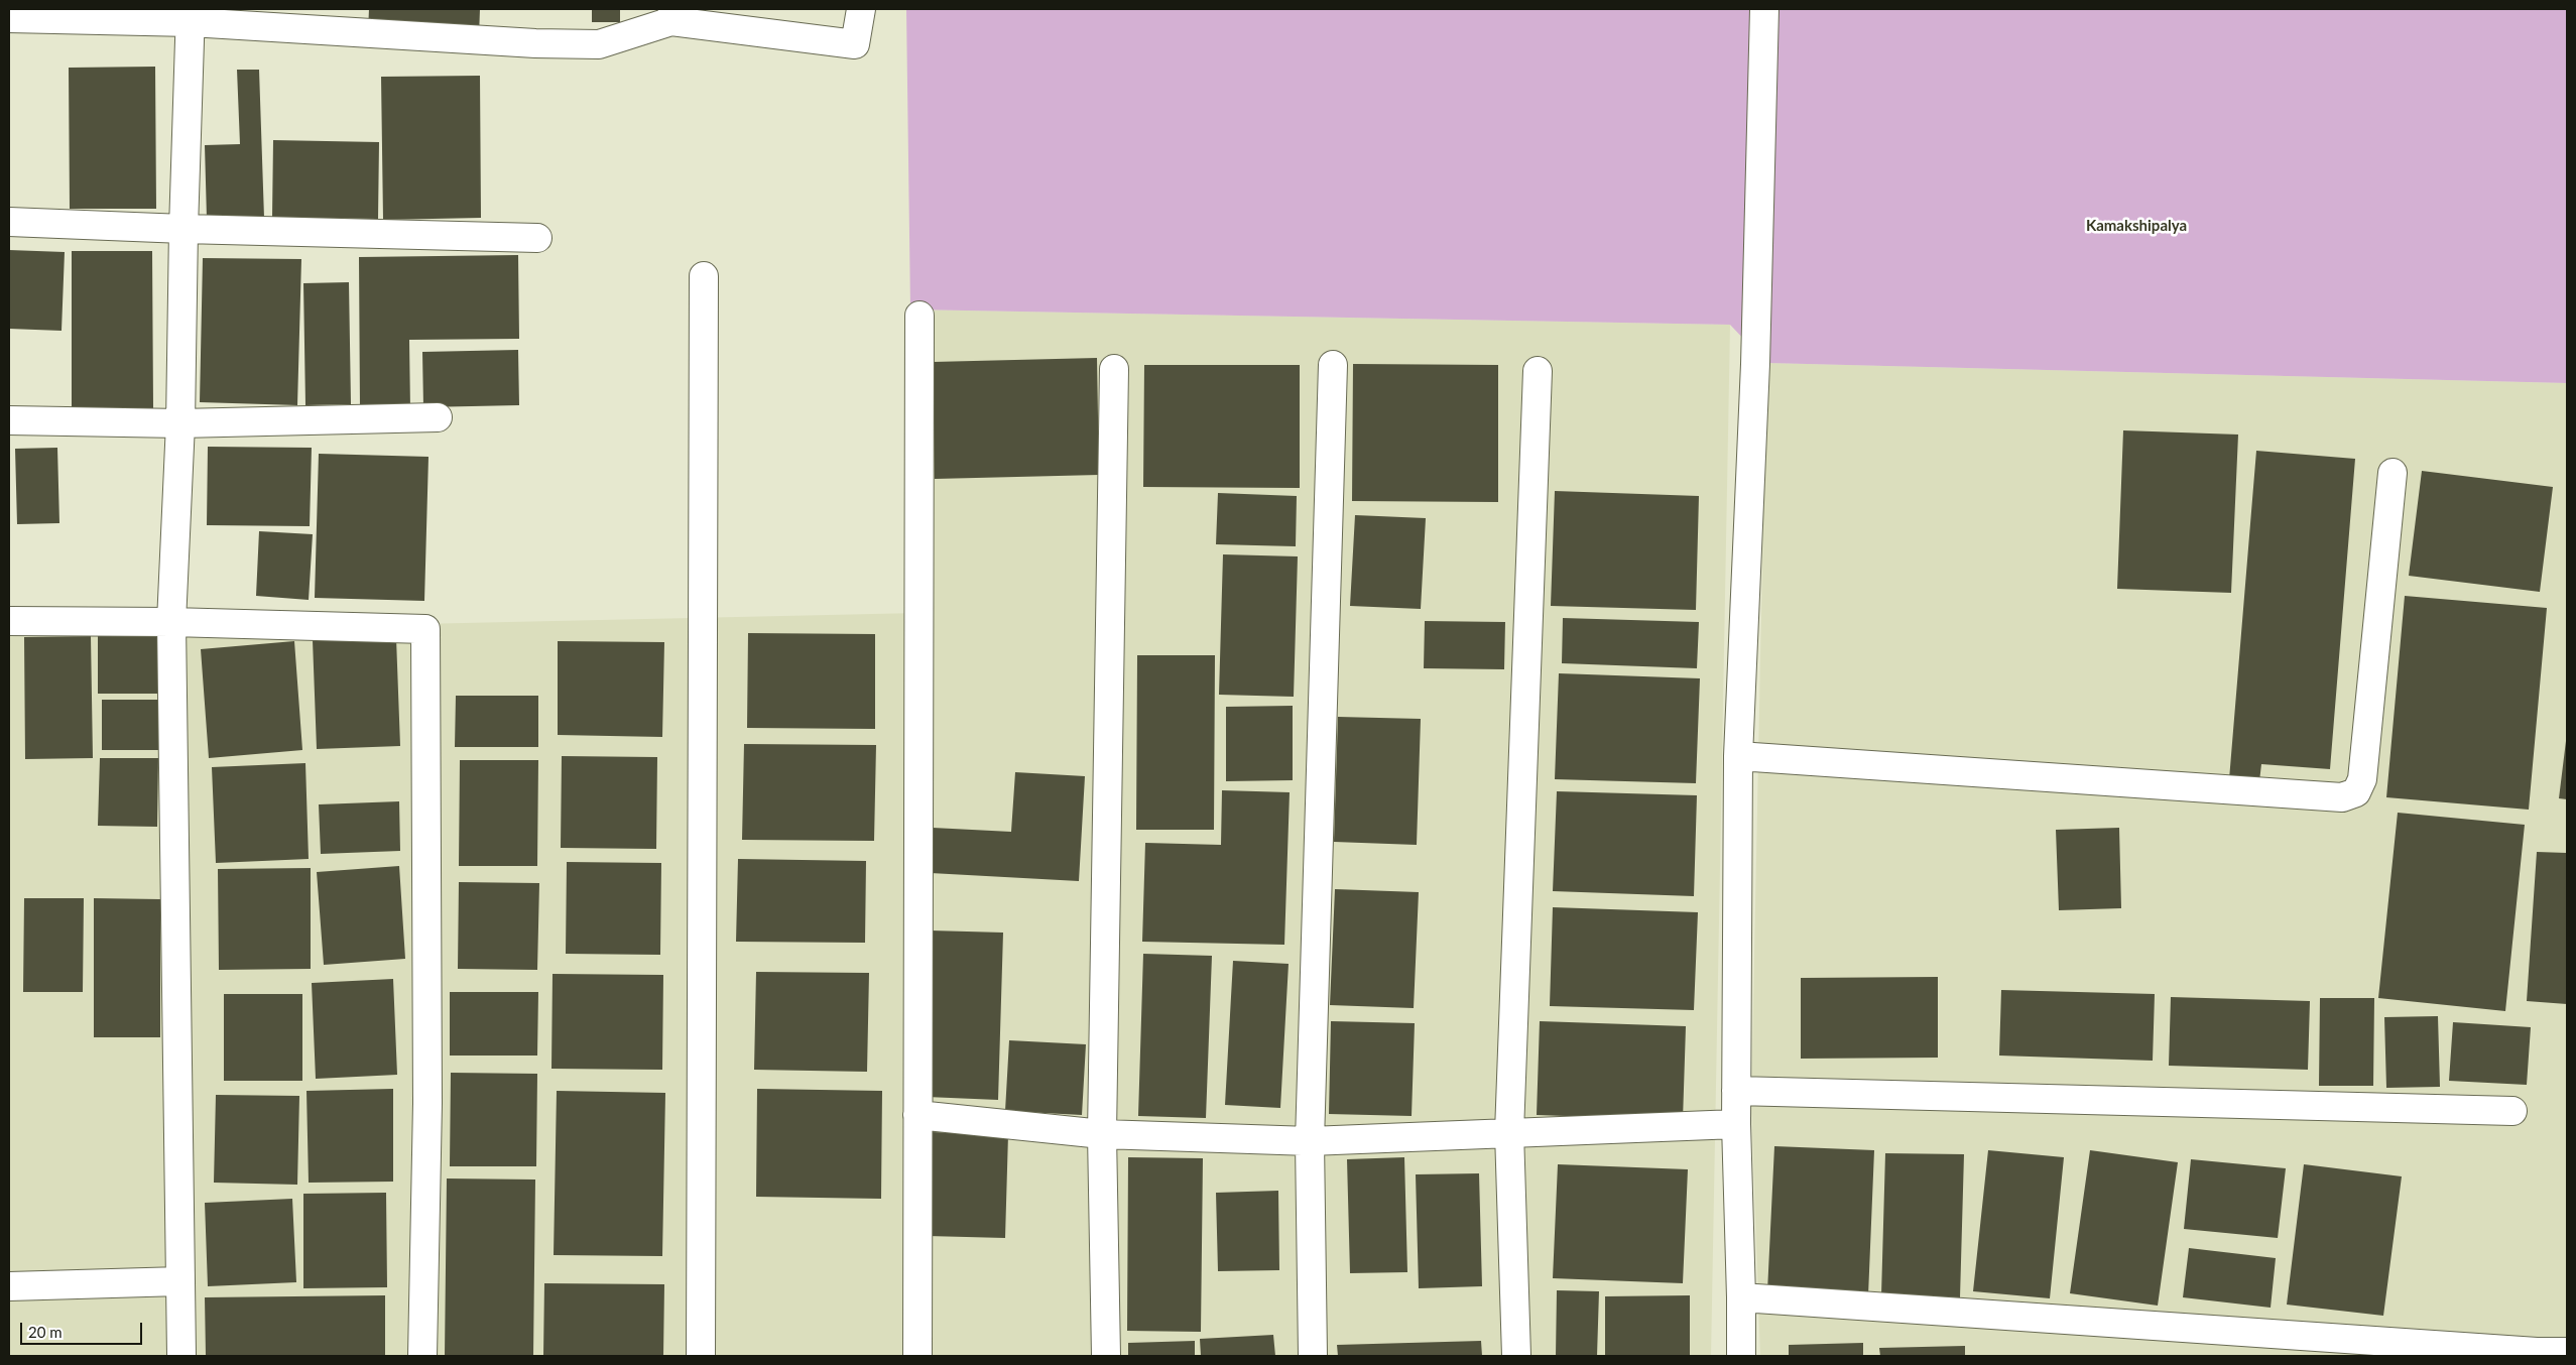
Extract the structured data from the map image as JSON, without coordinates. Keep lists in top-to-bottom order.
{
  "districts": ["Kamakshipalya"],
  "scale_bar": "20 m"
}
